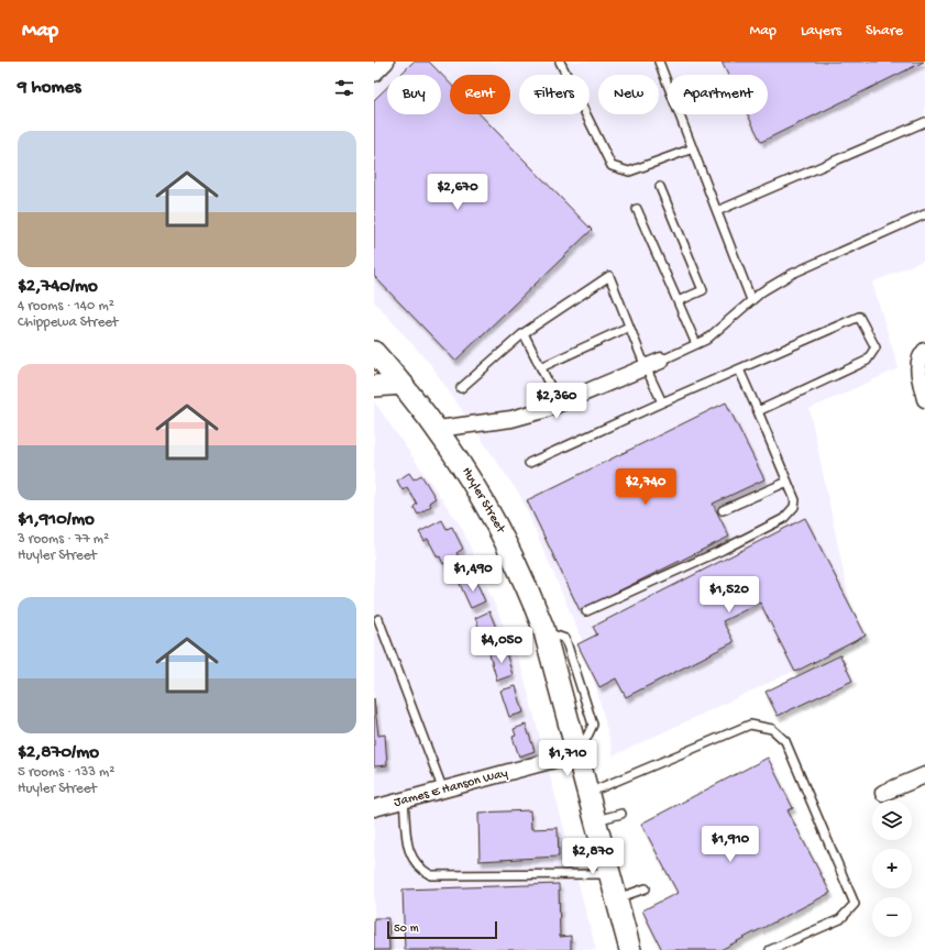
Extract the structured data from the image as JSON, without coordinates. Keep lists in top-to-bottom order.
{
  "streets": {
    "street": ["Huyler Street", "James E Hanson Way"]
  },
  "crossings": [
    ["Huyler Street", "James E Hanson Way"]
  ],
  "scale_bar": "50 m",
  "page": {
    "header": "Map",
    "nav": ["Map", "Layers", "Share"],
    "heading": "9 homes",
    "chip": [
      "Buy",
      "Rent",
      "Filters",
      "New",
      "Apartment"
    ],
    "list": [
      {
        "name": "$2,740/mo",
        "note": "4 rooms · 140 m² · Chippewa Street"
      },
      {
        "name": "$1,910/mo",
        "note": "3 rooms · 77 m² · Huyler Street"
      },
      {
        "name": "$2,870/mo",
        "note": "5 rooms · 133 m² · Huyler Street"
      }
    ],
    "price": [
      "$2,670",
      "$2,360",
      "$2,740",
      "$1,490",
      "$1,520",
      "$4,050",
      "$1,710",
      "$1,910",
      "$2,870"
    ],
    "map_buttons": ["+", "−"],
    "scale": "50 m"
  }
}
